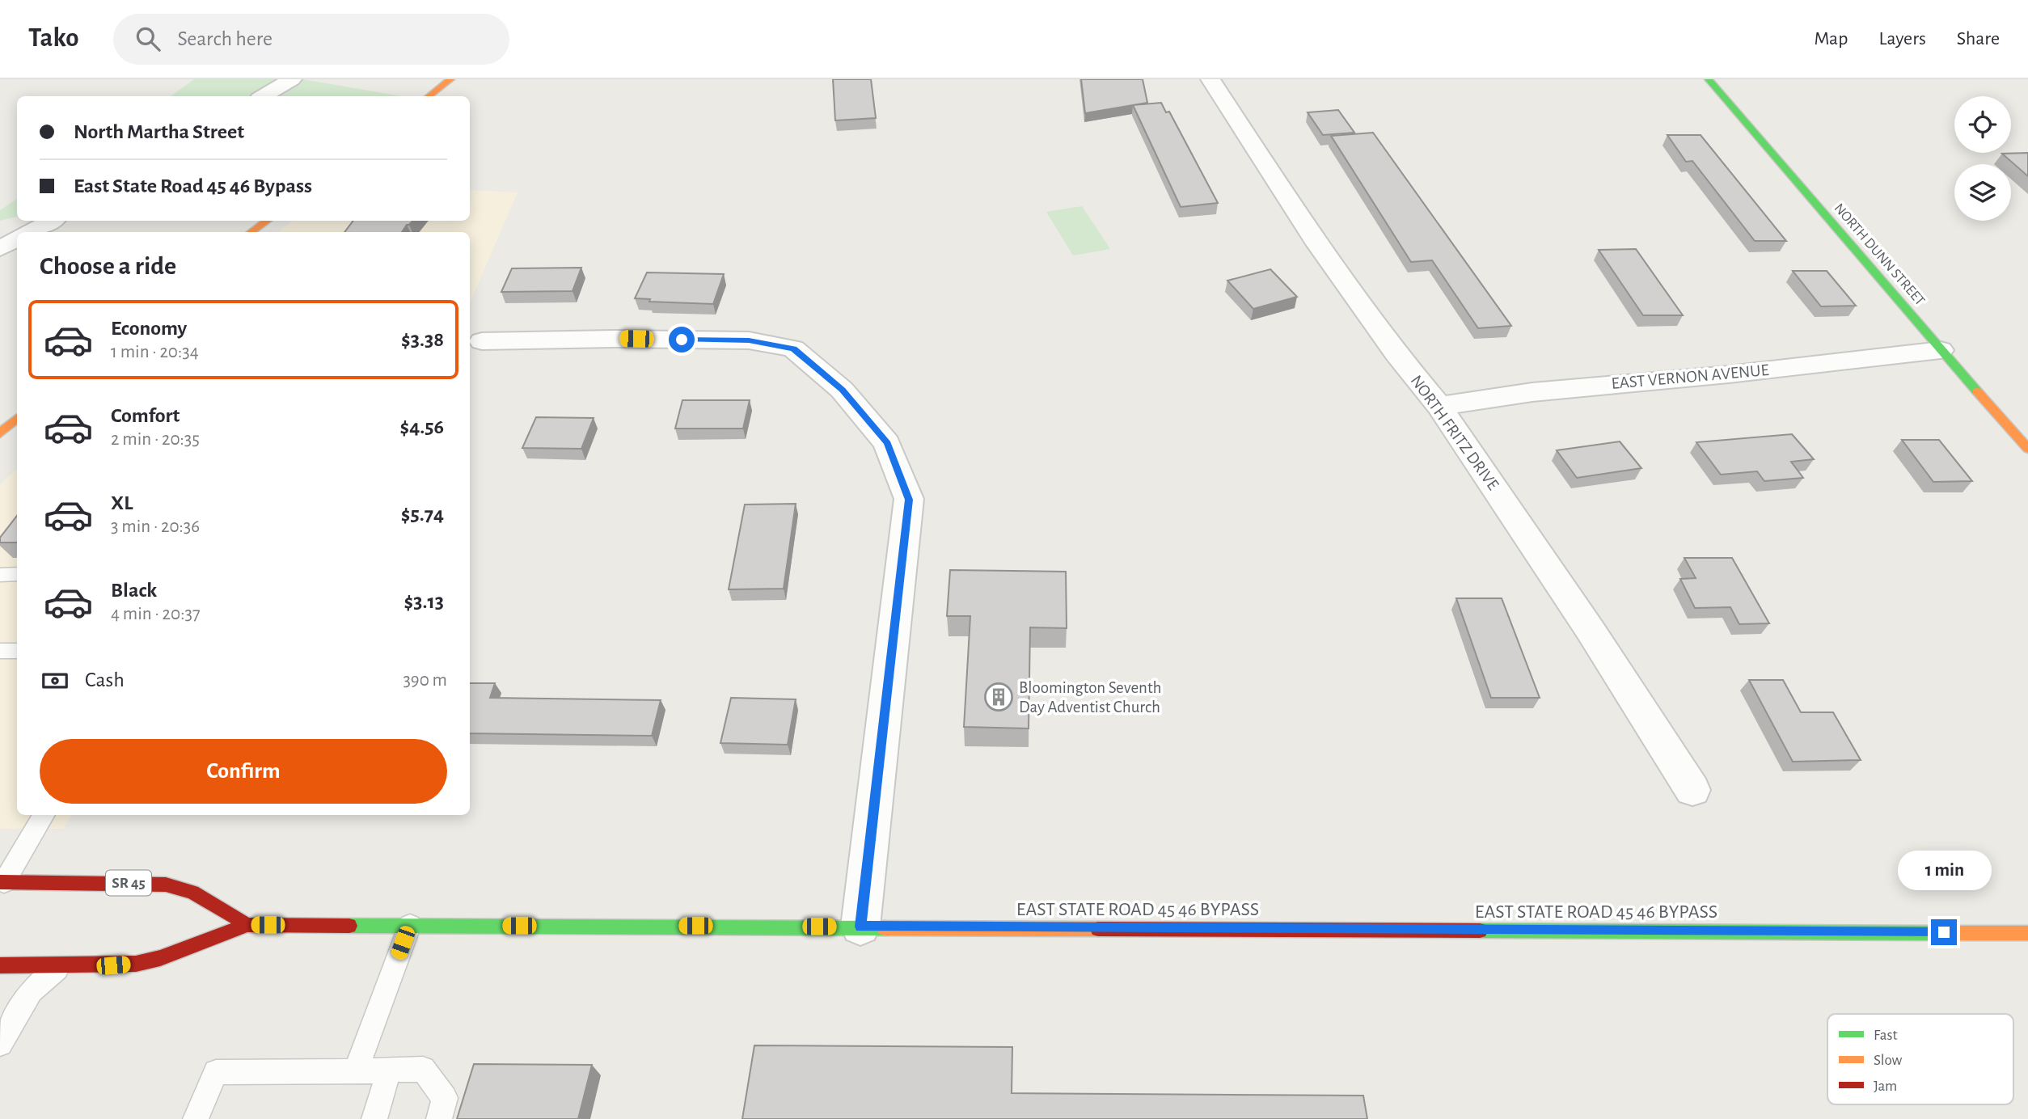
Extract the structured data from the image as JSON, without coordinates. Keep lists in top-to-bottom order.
{
  "streets": {
    "main road": ["NORTH DUNN STREET", "SR 45", "EAST STATE ROAD 45 46 BYPASS"],
    "street": ["EAST VERNON AVENUE", "NORTH FRITZ DRIVE"]
  },
  "crossings": [
    ["NORTH DUNN STREET", "EAST VERNON AVENUE"],
    ["EAST VERNON AVENUE", "NORTH FRITZ DRIVE"],
    ["SR 45", "EAST STATE ROAD 45 46 BYPASS"]
  ],
  "places": {
    "building": ["Bloomington Seventh Day Adventist Church"]
  },
  "legend": ["Fast", "Slow", "Jam"],
  "page": {
    "header": "Tako",
    "search": "Search here",
    "nav": ["Map", "Layers", "Share"],
    "banner": ["North Martha Street", "East State Road 45 46 Bypass"],
    "heading": "Choose a ride",
    "list": [
      {
        "name": "Economy",
        "note": "1 min · 20:34",
        "value": "$3.38"
      },
      {
        "name": "Comfort",
        "note": "2 min · 20:35",
        "value": "$4.56"
      },
      {
        "name": "XL",
        "note": "3 min · 20:36",
        "value": "$5.74"
      },
      {
        "name": "Black",
        "note": "4 min · 20:37",
        "value": "$3.13"
      }
    ],
    "pay": ["Cash", "390 m"],
    "buttons": "Confirm",
    "bubble": "1 min"
  }
}
